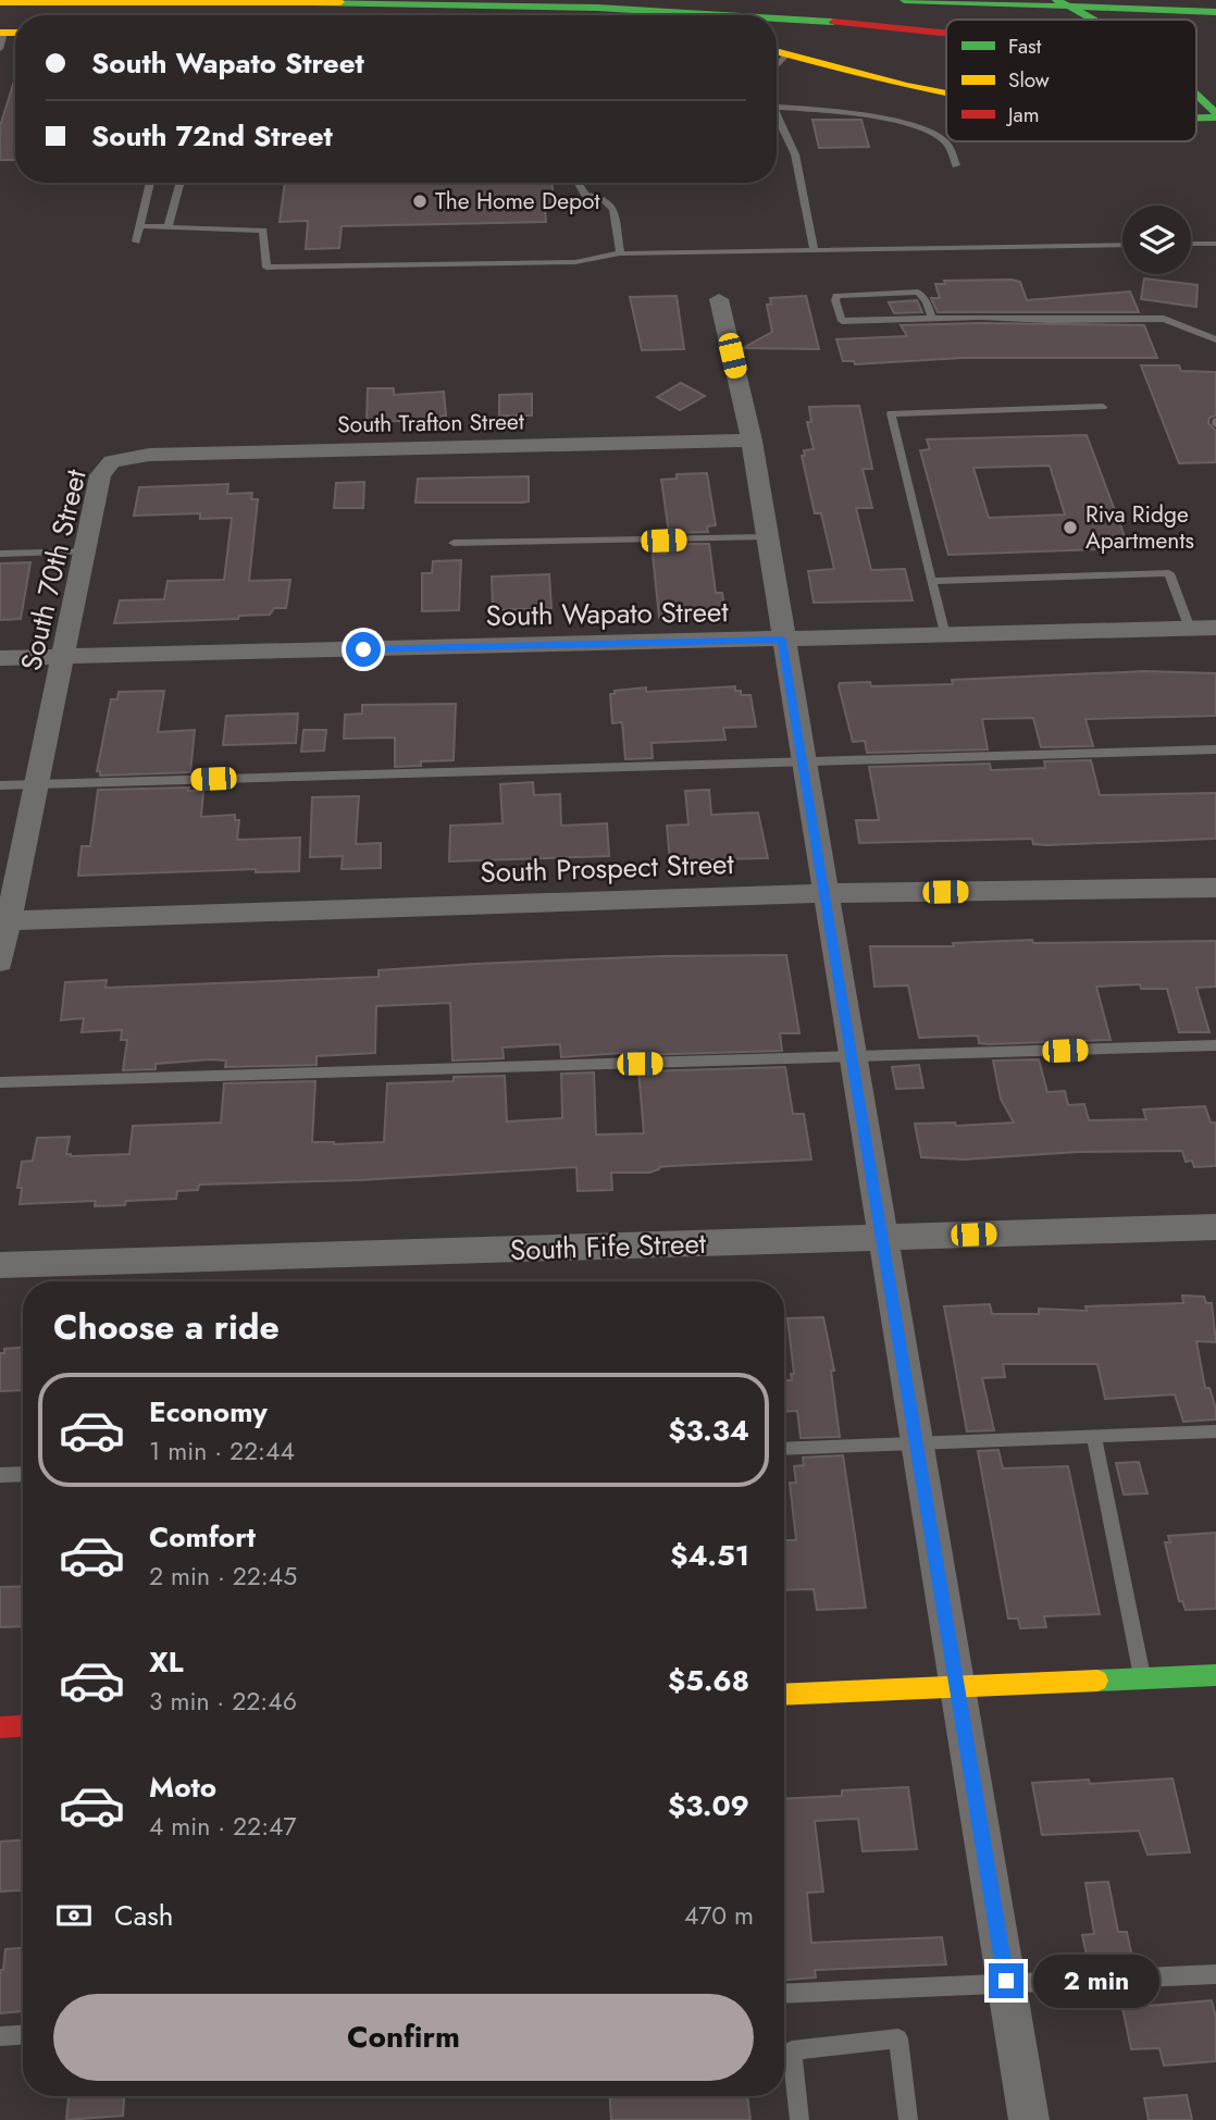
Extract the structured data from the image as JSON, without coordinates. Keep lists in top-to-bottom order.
{
  "streets": {
    "street": [
      "South Trafton Street",
      "South 70th Street",
      "South Wapato Street",
      "South Prospect Street",
      "South Fife Street"
    ]
  },
  "crossings": [
    ["South Trafton Street", "South 70th Street"],
    ["South 70th Street", "South Wapato Street"],
    ["South 70th Street", "South Prospect Street"]
  ],
  "places": ["The Home Depot", "Riva Ridge Apartments"],
  "legend": ["Fast", "Slow", "Jam"],
  "page": {
    "banner": ["South Wapato Street", "South 72nd Street"],
    "heading": "Choose a ride",
    "list": [
      {
        "name": "Economy",
        "note": "1 min · 22:44",
        "value": "$3.34"
      },
      {
        "name": "Comfort",
        "note": "2 min · 22:45",
        "value": "$4.51"
      },
      {
        "name": "XL",
        "note": "3 min · 22:46",
        "value": "$5.68"
      },
      {
        "name": "Moto",
        "note": "4 min · 22:47",
        "value": "$3.09"
      }
    ],
    "pay": ["Cash", "470 m"],
    "bubble": "2 min",
    "buttons": "Confirm"
  }
}
